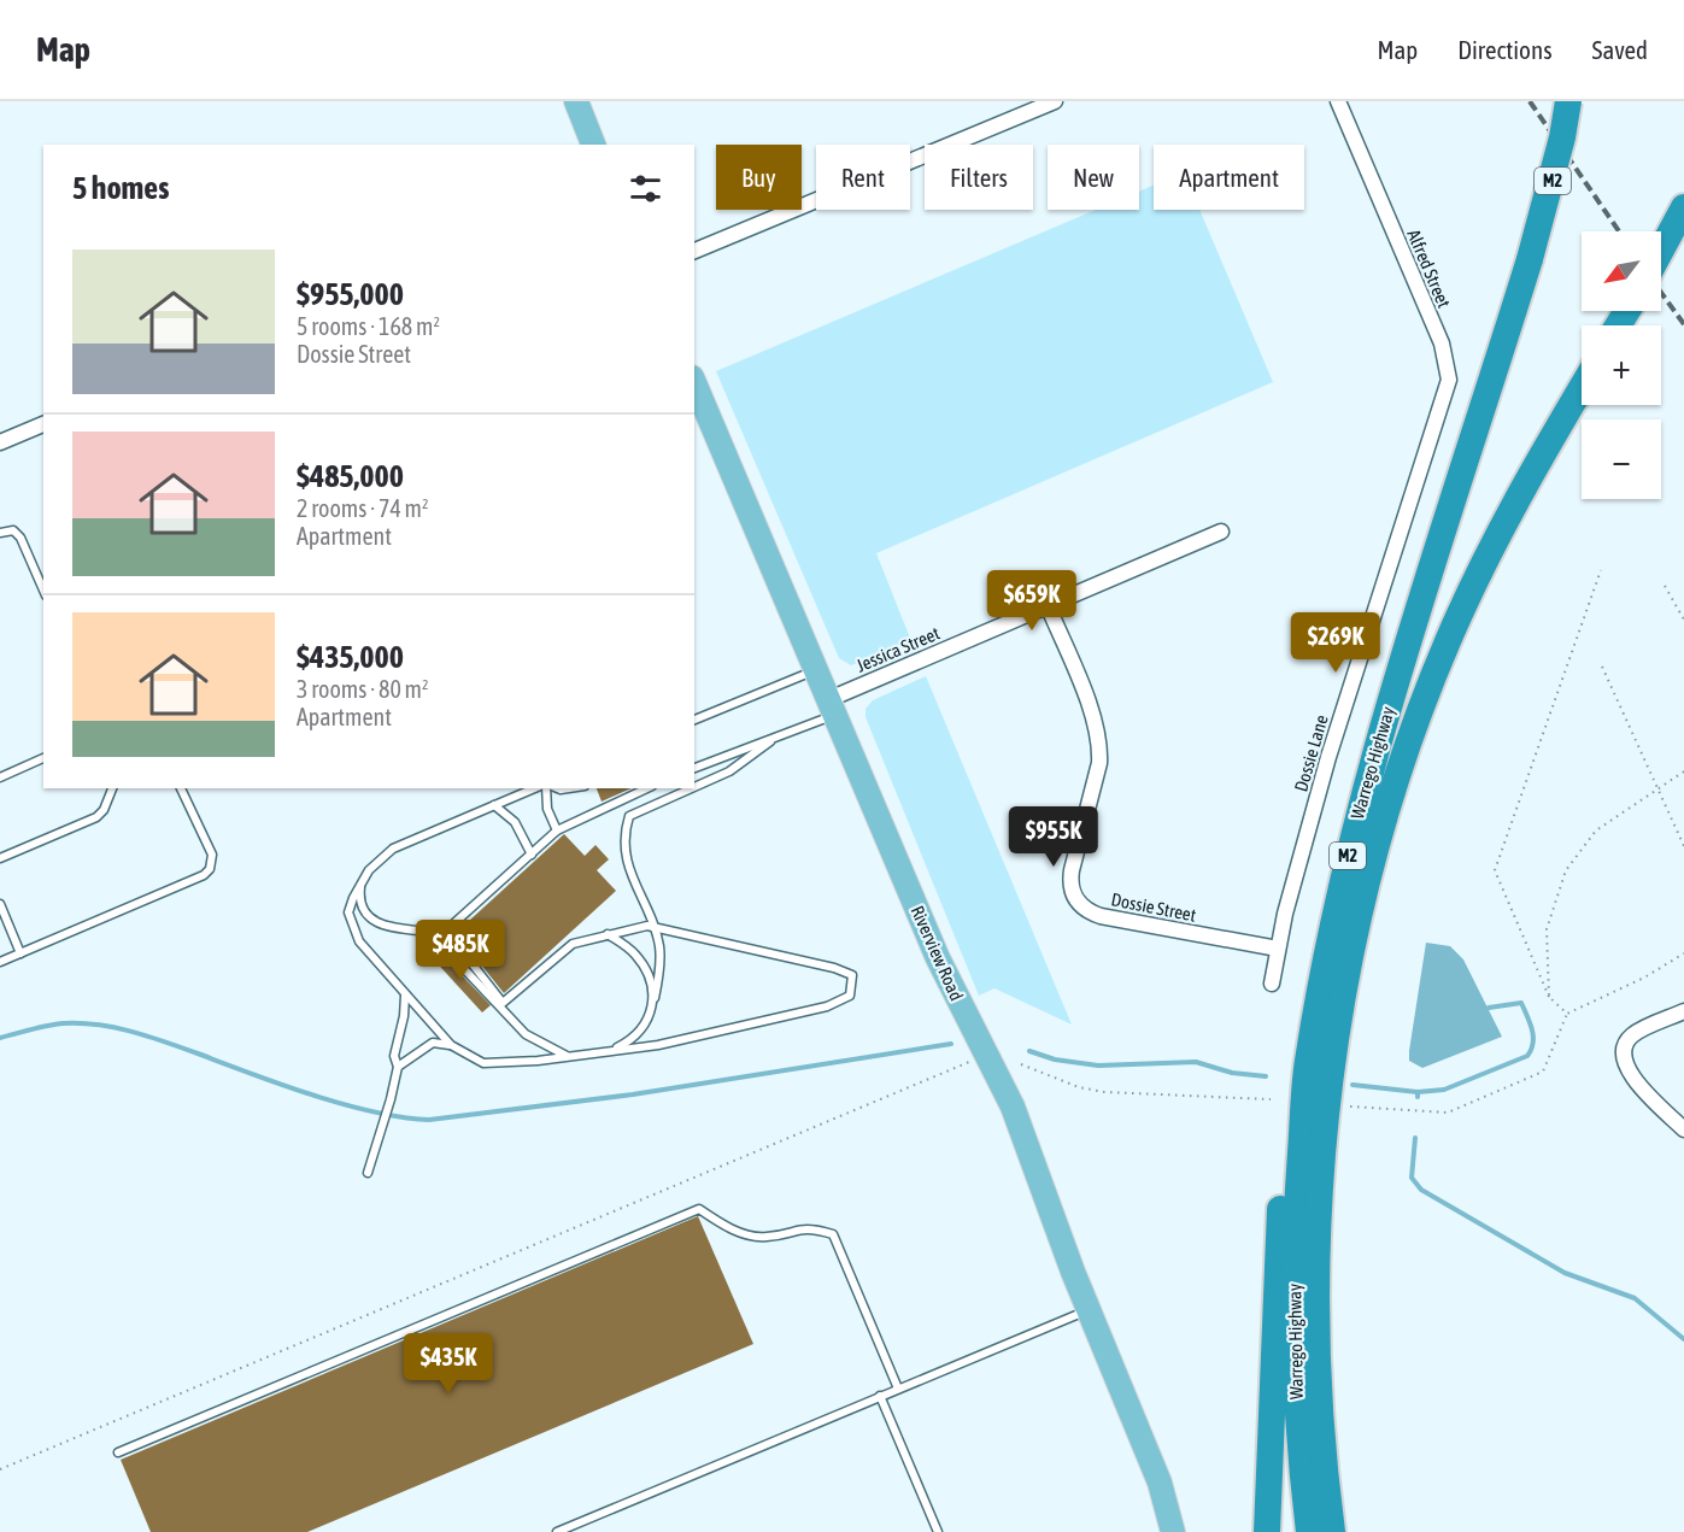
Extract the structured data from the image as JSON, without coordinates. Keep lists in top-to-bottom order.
{
  "streets": {
    "highway": ["M2", "Warrego Highway"],
    "main road": ["Riverview Road"],
    "street": [
      "Alfred Street",
      "Jessica Street",
      "Dossie Lane",
      "Dossie Street"
    ]
  },
  "crossings": [
    ["Alfred Street", "Dossie Lane"],
    ["Jessica Street", "Dossie Street"],
    ["Jessica Street", "Riverview Road"],
    ["Dossie Lane", "Dossie Street"]
  ],
  "north": "bottom left",
  "page": {
    "header": "Map",
    "nav": ["Map", "Directions", "Saved"],
    "chip": [
      "Buy",
      "Rent",
      "Filters",
      "New",
      "Apartment"
    ],
    "heading": "5 homes",
    "map_buttons": ["+", "−"],
    "list": [
      {
        "name": "$955,000",
        "note": "5 rooms · 168 m² · Dossie Street"
      },
      {
        "name": "$485,000",
        "note": "2 rooms · 74 m² · Apartment"
      },
      {
        "name": "$435,000",
        "note": "3 rooms · 80 m² · Apartment"
      }
    ],
    "price": [
      "$659K",
      "$269K",
      "$955K",
      "$485K",
      "$435K"
    ]
  }
}
